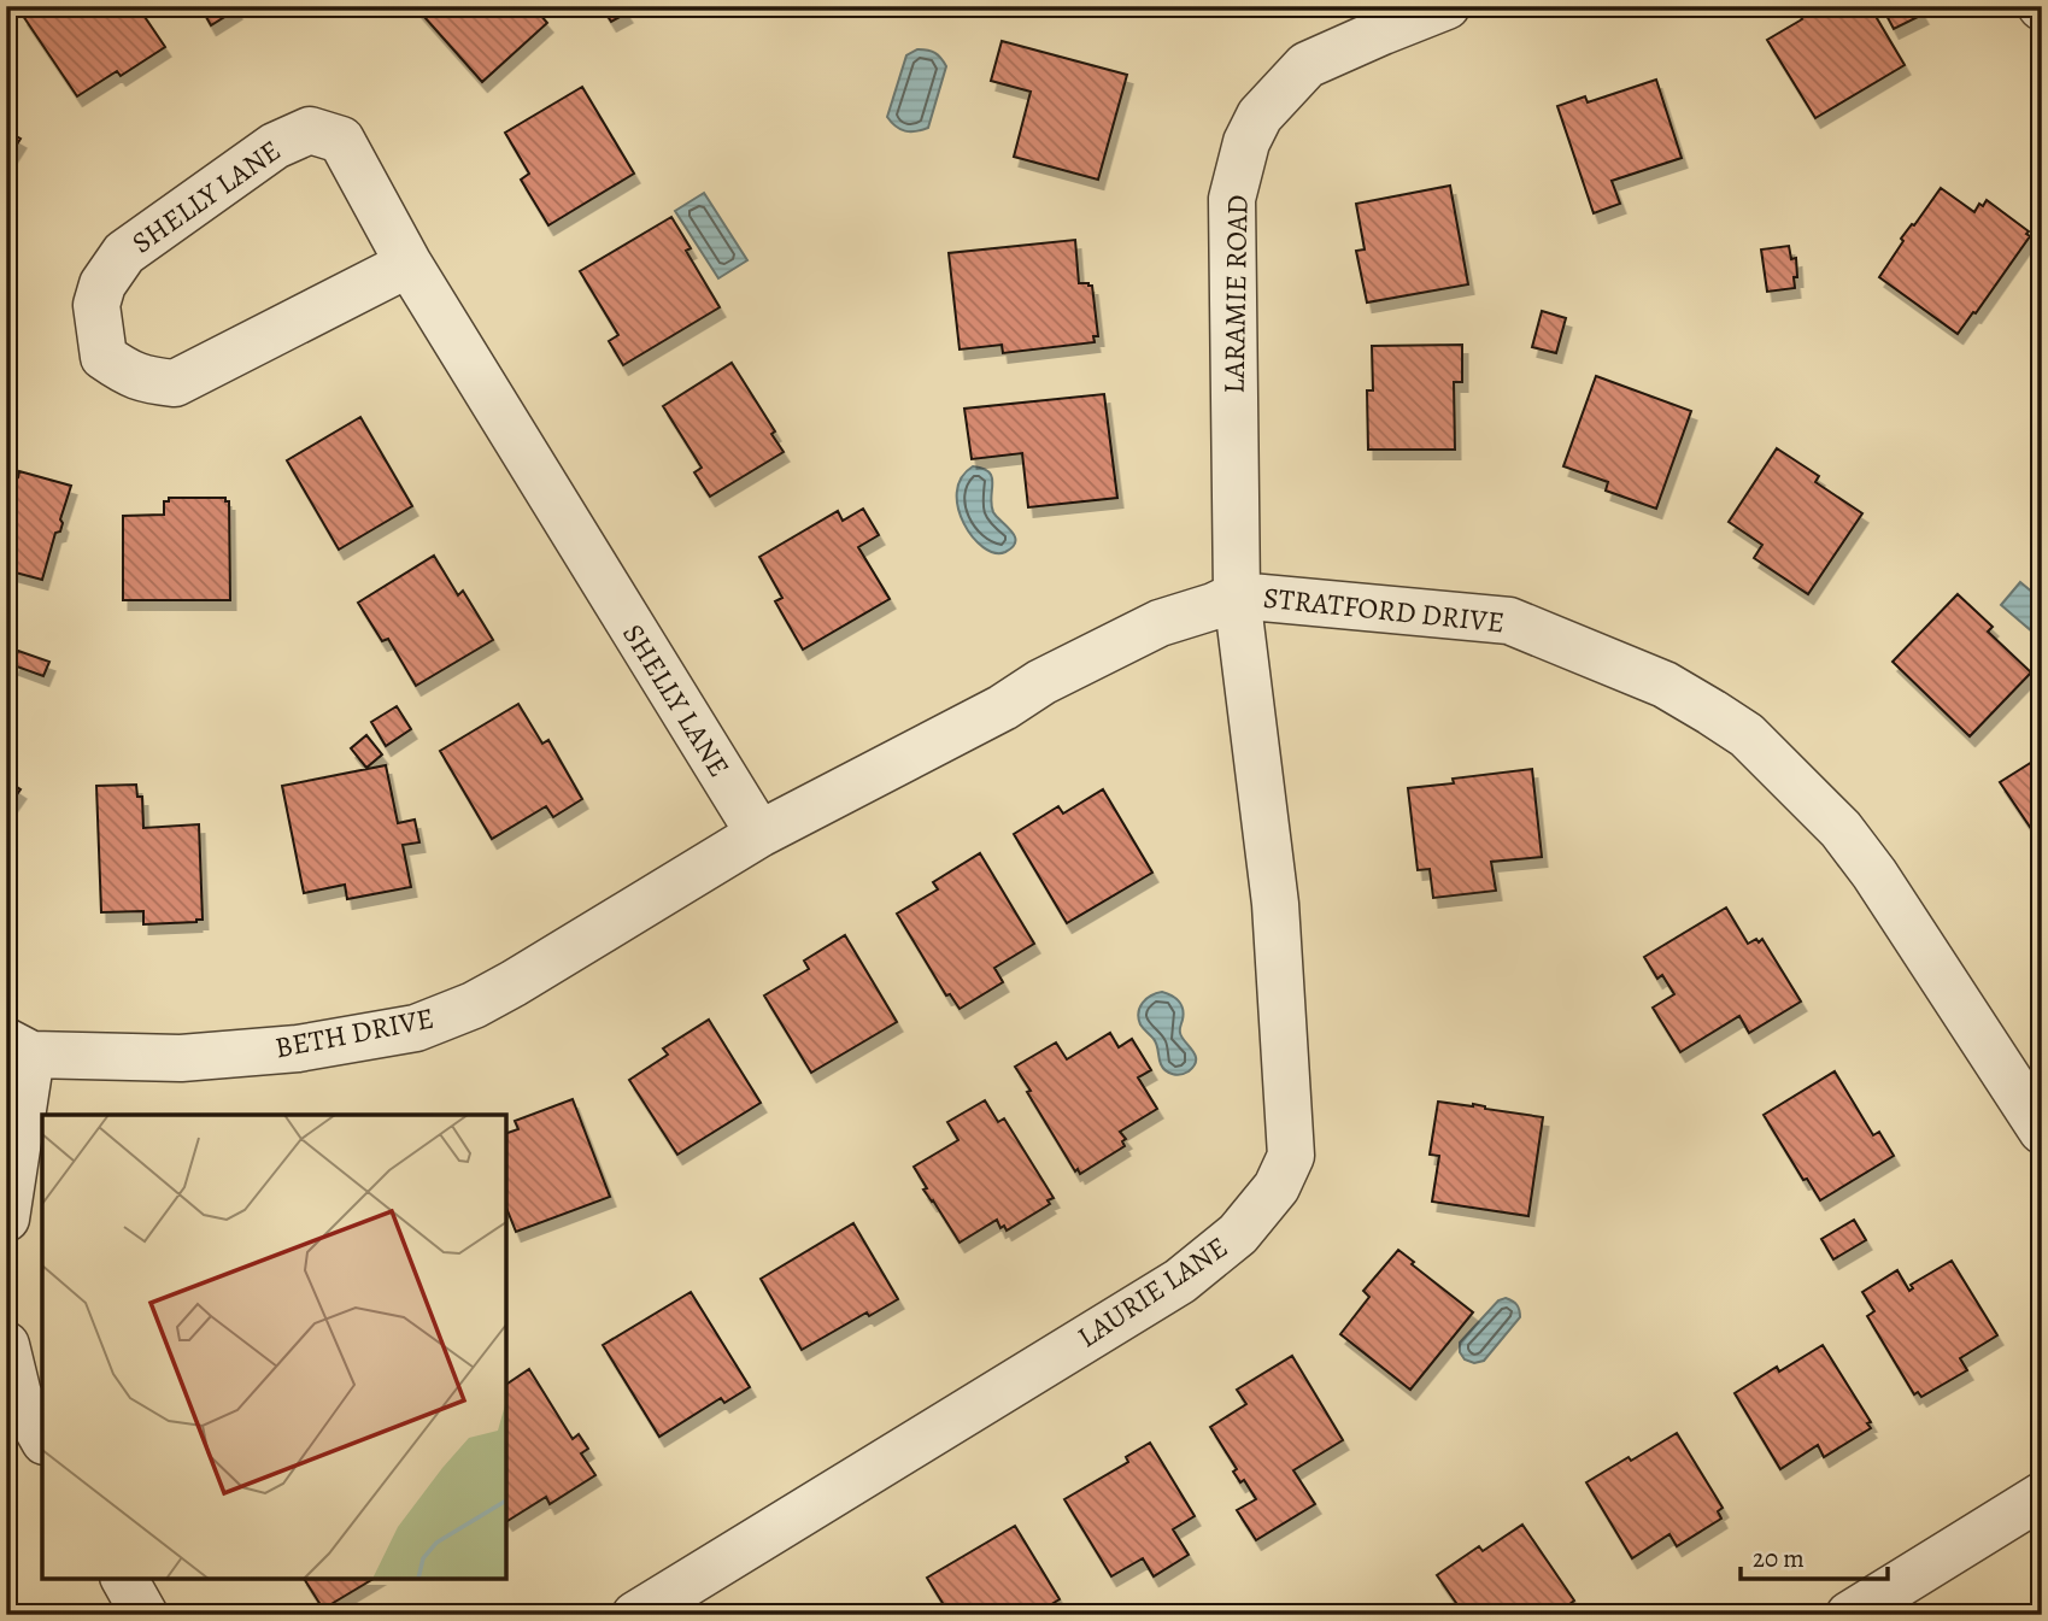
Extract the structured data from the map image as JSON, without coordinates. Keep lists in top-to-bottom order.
{
  "streets": {
    "street": [
      "SHELLY LANE",
      "LARAMIE ROAD",
      "STRATFORD DRIVE",
      "BETH DRIVE",
      "LAURIE LANE"
    ]
  },
  "crossings": [
    ["SHELLY LANE", "STRATFORD DRIVE"],
    ["SHELLY LANE", "BETH DRIVE"],
    ["LARAMIE ROAD", "STRATFORD DRIVE"],
    ["LARAMIE ROAD", "LAURIE LANE"],
    ["STRATFORD DRIVE", "BETH DRIVE"],
    ["STRATFORD DRIVE", "LAURIE LANE"]
  ],
  "scale_bar": "20 m"
}
